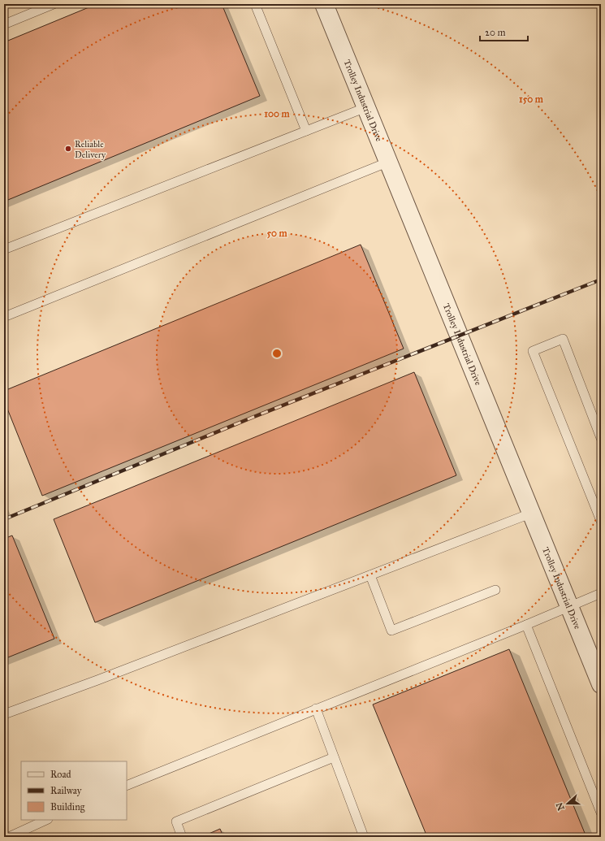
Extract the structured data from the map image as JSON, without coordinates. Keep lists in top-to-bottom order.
{
  "streets": {
    "street": ["Trolley Industrial Drive"]
  },
  "places": ["Reliable Delivery"],
  "legend": ["Road", "Railway", "Building"],
  "scale_bar": "20 m",
  "north": "left",
  "rings": ["150 m", "100 m", "50 m"]
}
